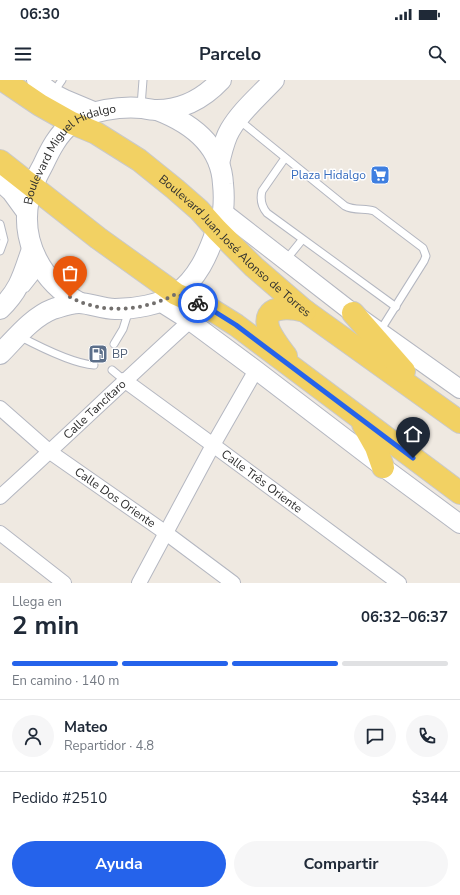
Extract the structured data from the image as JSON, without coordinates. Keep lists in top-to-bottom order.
{
  "streets": {
    "main road": ["Boulevard Miguel Hidalgo", "Boulevard Juan José Alonso de Torres"],
    "street": ["Calle Tancítaro", "Calle Três Oriente", "Calle Dos Oriente"]
  },
  "crossings": [
    ["Boulevard Miguel Hidalgo", "Boulevard Juan José Alonso de Torres"],
    ["Calle Tancítaro", "Calle Três Oriente"],
    ["Calle Tancítaro", "Calle Dos Oriente"]
  ],
  "places": {
    "supermarket": ["Plaza Hidalgo"],
    "fuel station": ["BP"]
  },
  "page": {
    "status": "06:30",
    "header": "Parcelo",
    "heading": ["2 min", "Llega en", "06:32–06:37"],
    "panel": [
      "Mateo",
      "Repartidor · 4.8",
      "Pedido #2510",
      "$344"
    ],
    "bar": "En camino · 140 m",
    "buttons": ["Ayuda", "Compartir"]
  }
}
